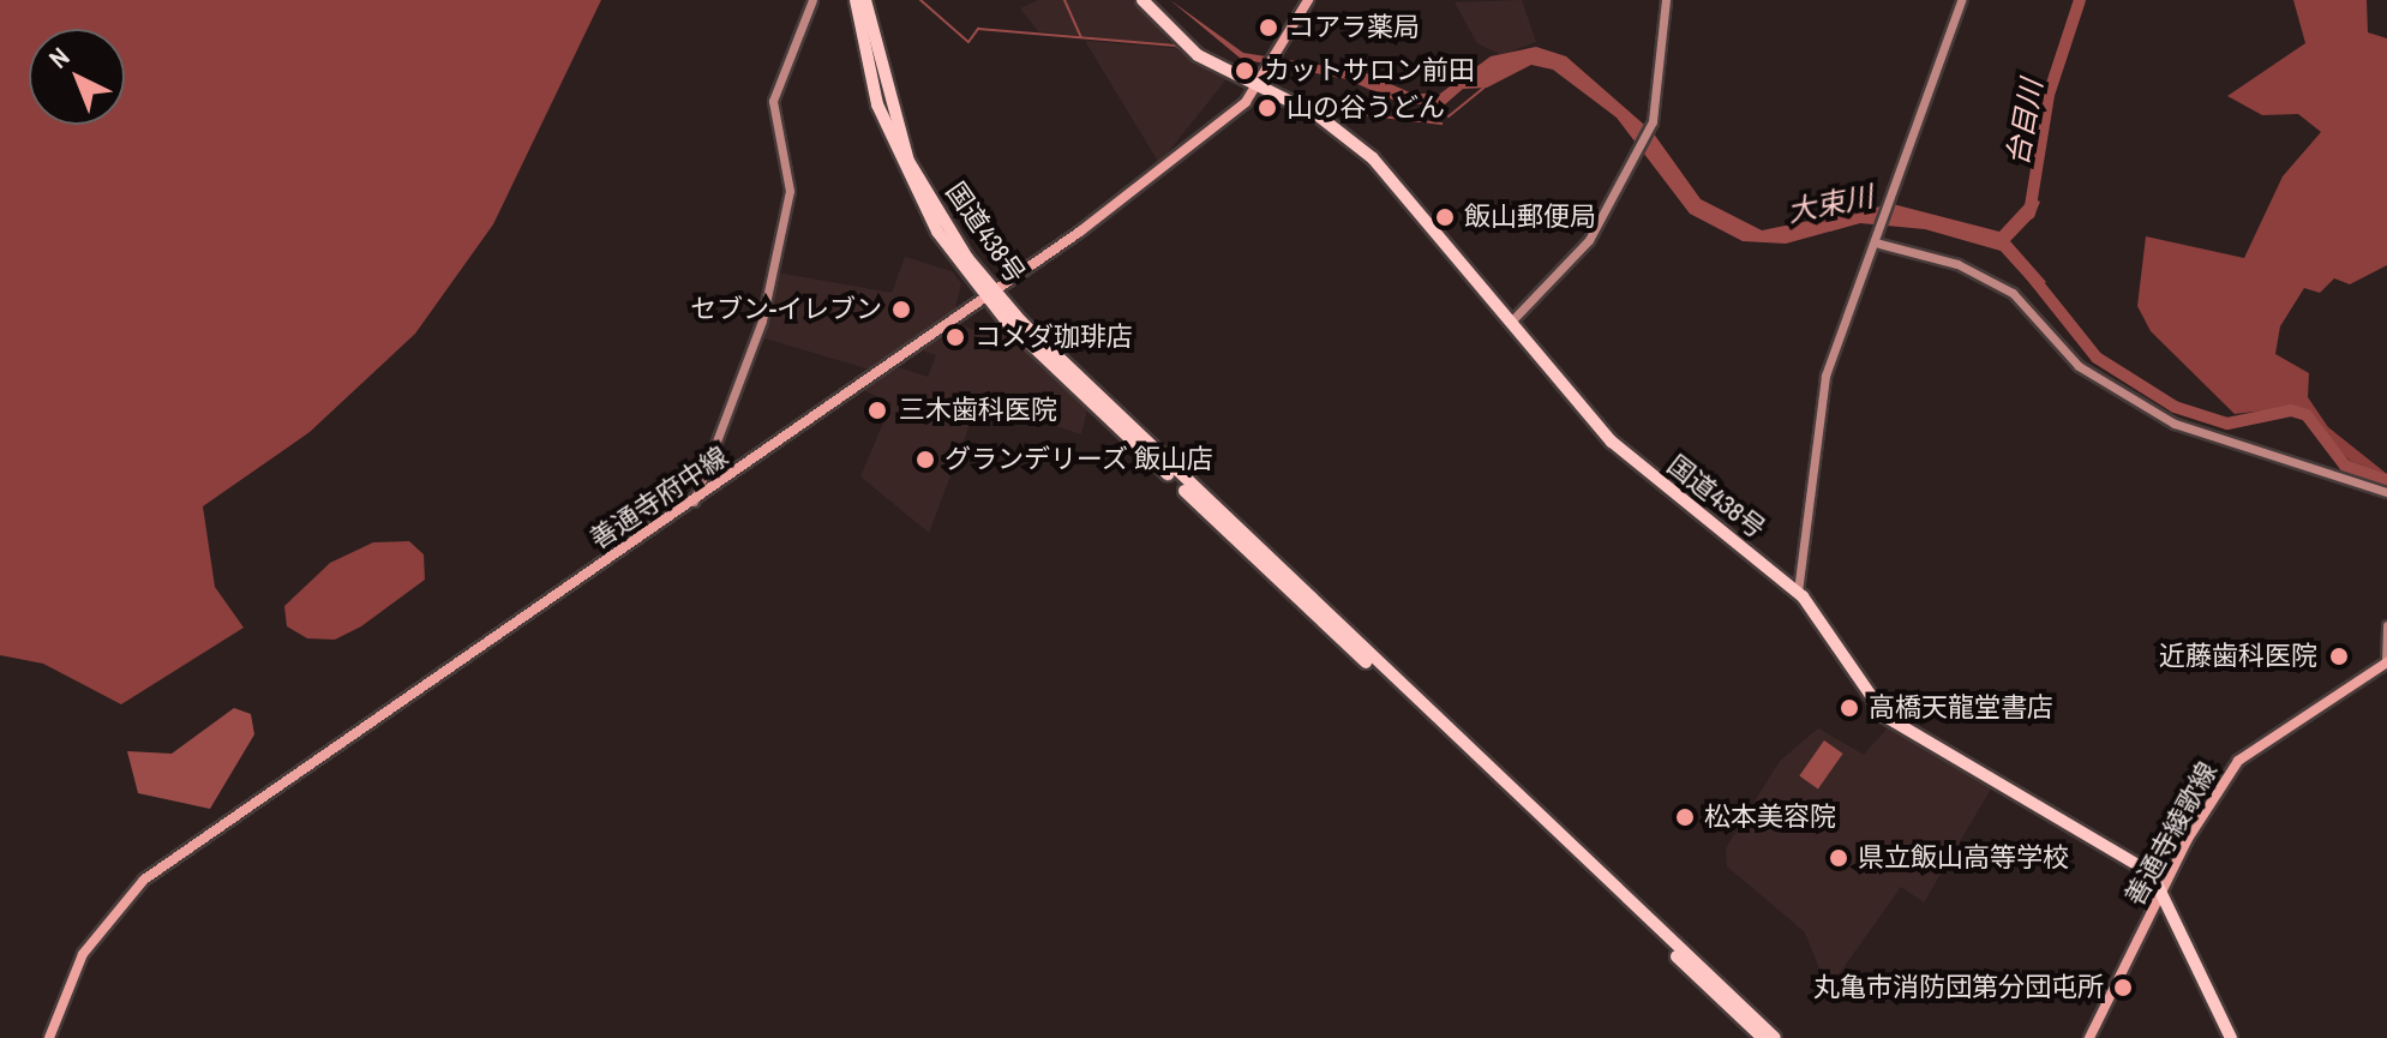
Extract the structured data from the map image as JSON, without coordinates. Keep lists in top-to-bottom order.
{
  "streets": {
    "highway": ["国道438号"],
    "main road": ["善通寺府中線", "善通寺綾歌線"]
  },
  "crossings": [
    ["国道438号", "善通寺府中線"],
    ["国道438号", "善通寺綾歌線"]
  ],
  "water": ["台目川", "大束川"],
  "places": [
    "コアラ薬局",
    "カットサロン前田",
    "山の谷うどん",
    "飯山郵便局",
    "セブン-イレブン",
    "コメダ珈琲店",
    "三木歯科医院",
    "グランデリーズ 飯山店",
    "近藤歯科医院",
    "高橋天龍堂書店",
    "松本美容院",
    "県立飯山高等学校",
    "丸亀市消防団第分団屯所"
  ],
  "north": "top left"
}
